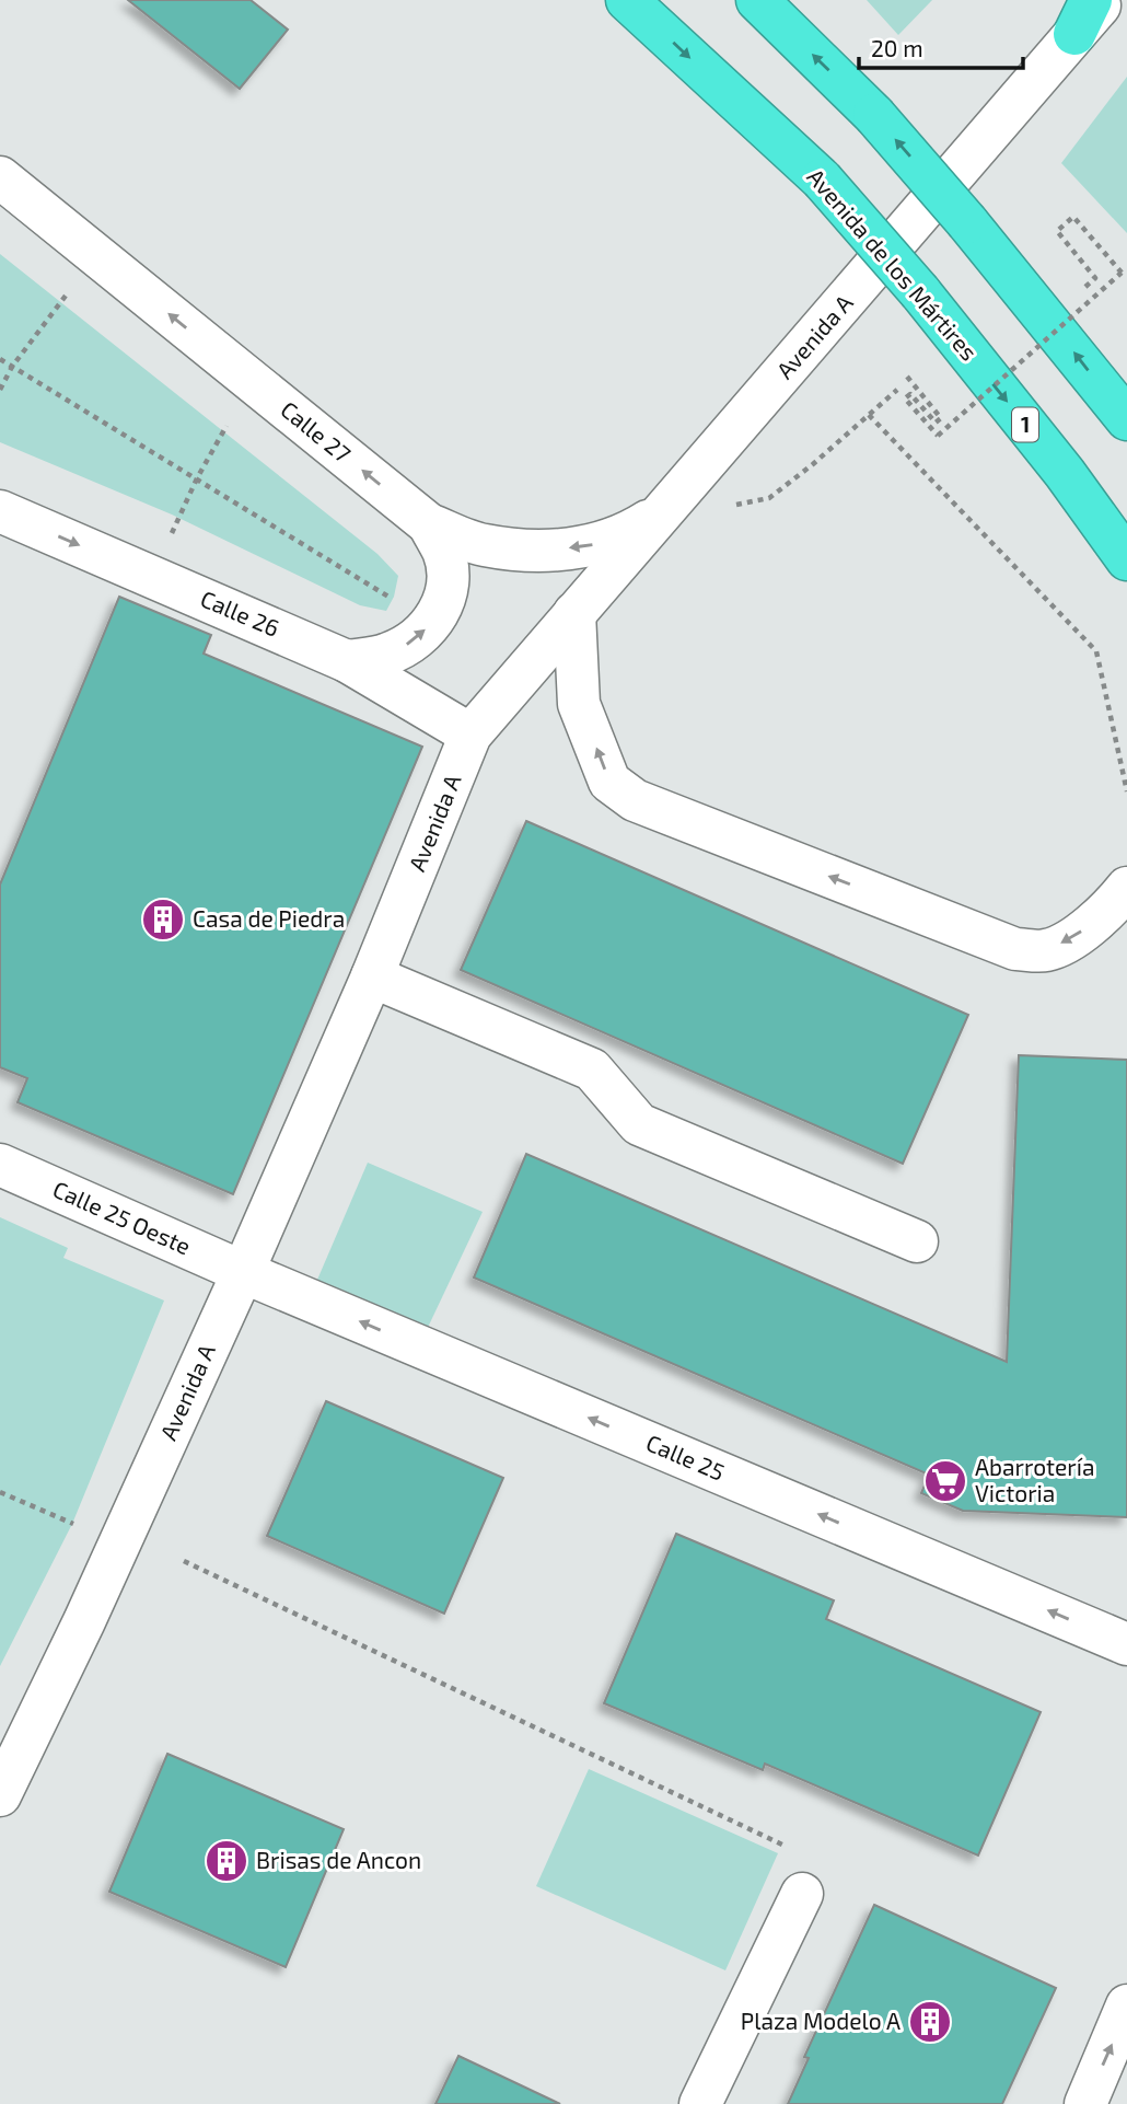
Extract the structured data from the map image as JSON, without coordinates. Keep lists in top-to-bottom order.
{
  "streets": {
    "highway": ["Avenida de los Mártires", "1"],
    "street": [
      "Avenida A",
      "Calle 27",
      "Calle 26",
      "Calle 25 Oeste",
      "Calle 25"
    ]
  },
  "crossings": [
    ["Avenida A", "Calle 27"],
    ["Avenida A", "Calle 26"],
    ["Avenida A", "Calle 25 Oeste"],
    ["Avenida A", "Calle 25"],
    ["Calle 25 Oeste", "Calle 25"]
  ],
  "one_way": ["Calle 27"],
  "places": {
    "building": ["Casa de Piedra", "Brisas de Ancon", "Plaza Modelo A"],
    "supermarket": ["Abarrotería Victoria"]
  },
  "scale_bar": "20 m"
}
